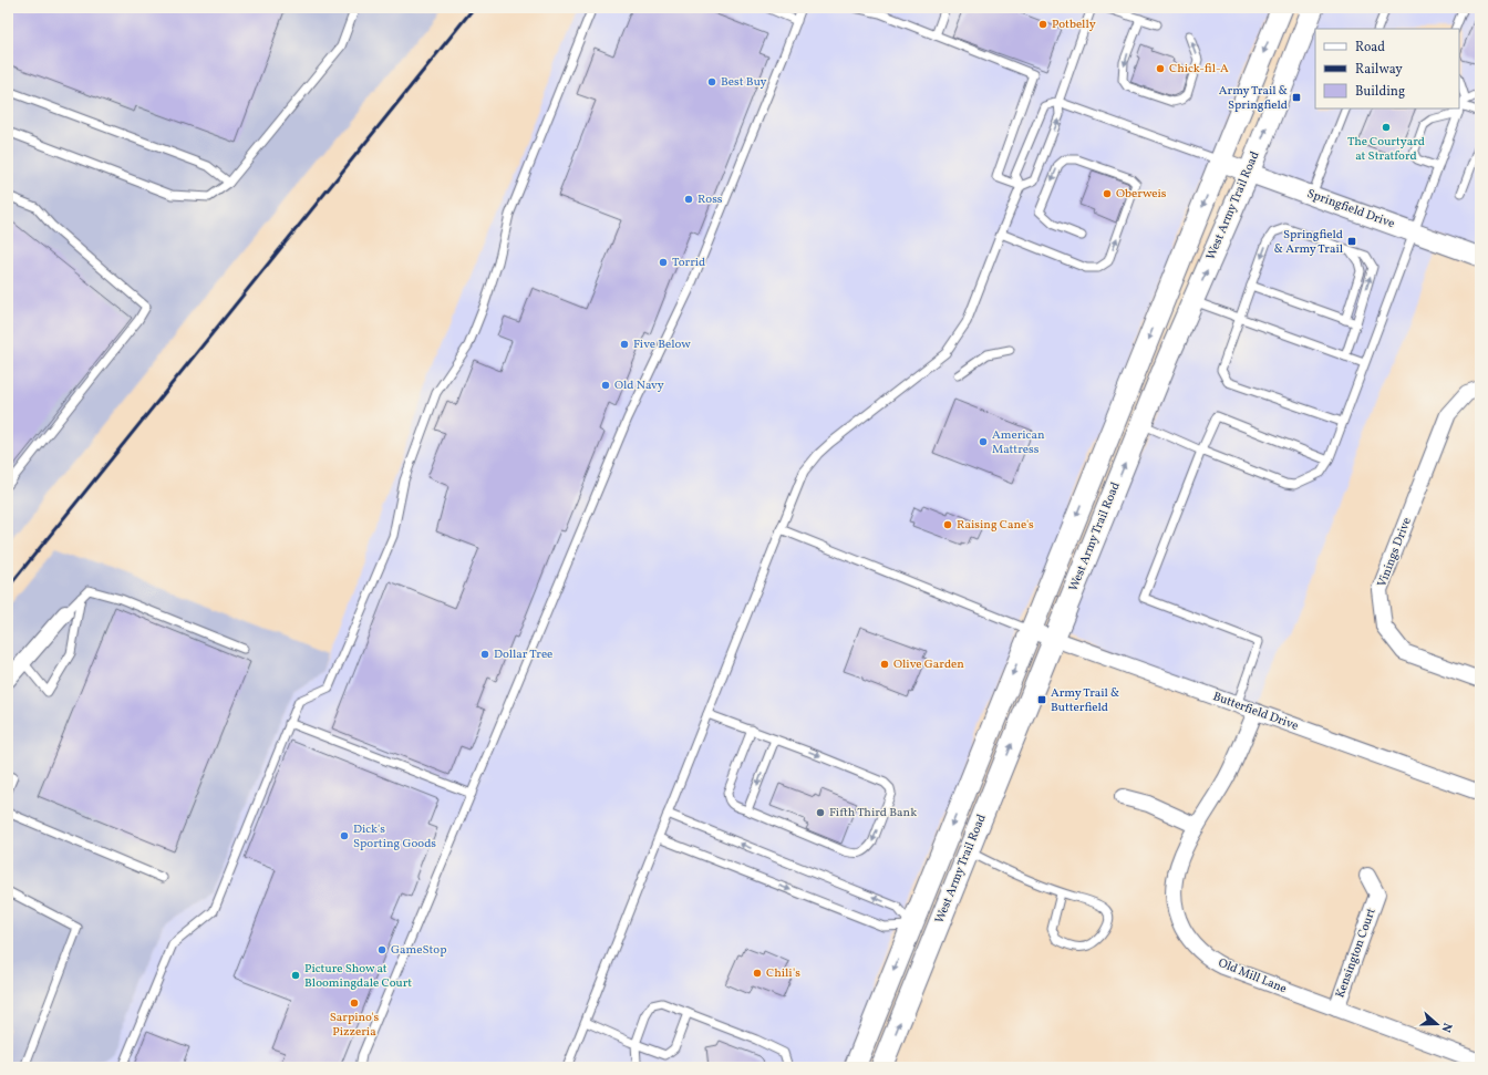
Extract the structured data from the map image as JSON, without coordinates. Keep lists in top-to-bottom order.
{
  "streets": {
    "main road": ["West Army Trail Road"],
    "street": [
      "Springfield Drive",
      "Vinings Drive",
      "Butterfield Drive",
      "Kensington Court",
      "Old Mill Lane"
    ]
  },
  "crossings": [
    ["West Army Trail Road", "Springfield Drive"],
    ["West Army Trail Road", "Butterfield Drive"],
    ["Butterfield Drive", "Old Mill Lane"],
    ["Kensington Court", "Old Mill Lane"]
  ],
  "places": {
    "other": [
      "Potbelly",
      "Chick-fil-A",
      "Best Buy",
      "The Courtyard at Stratford",
      "Oberweis",
      "Ross",
      "Torrid",
      "Five Below",
      "Old Navy",
      "American Mattress",
      "Raising Cane's",
      "Dollar Tree",
      "Olive Garden",
      "Fifth Third Bank",
      "Dick's Sporting Goods",
      "GameStop",
      "Chili's",
      "Picture Show at Bloomingdale Court",
      "Sarpino's Pizzeria"
    ],
    "transit": ["Army Trail & Springfield", "Springfield & Army Trail", "Army Trail & Butterfield"]
  },
  "legend": ["Road", "Railway", "Building"],
  "north": "right"
}
